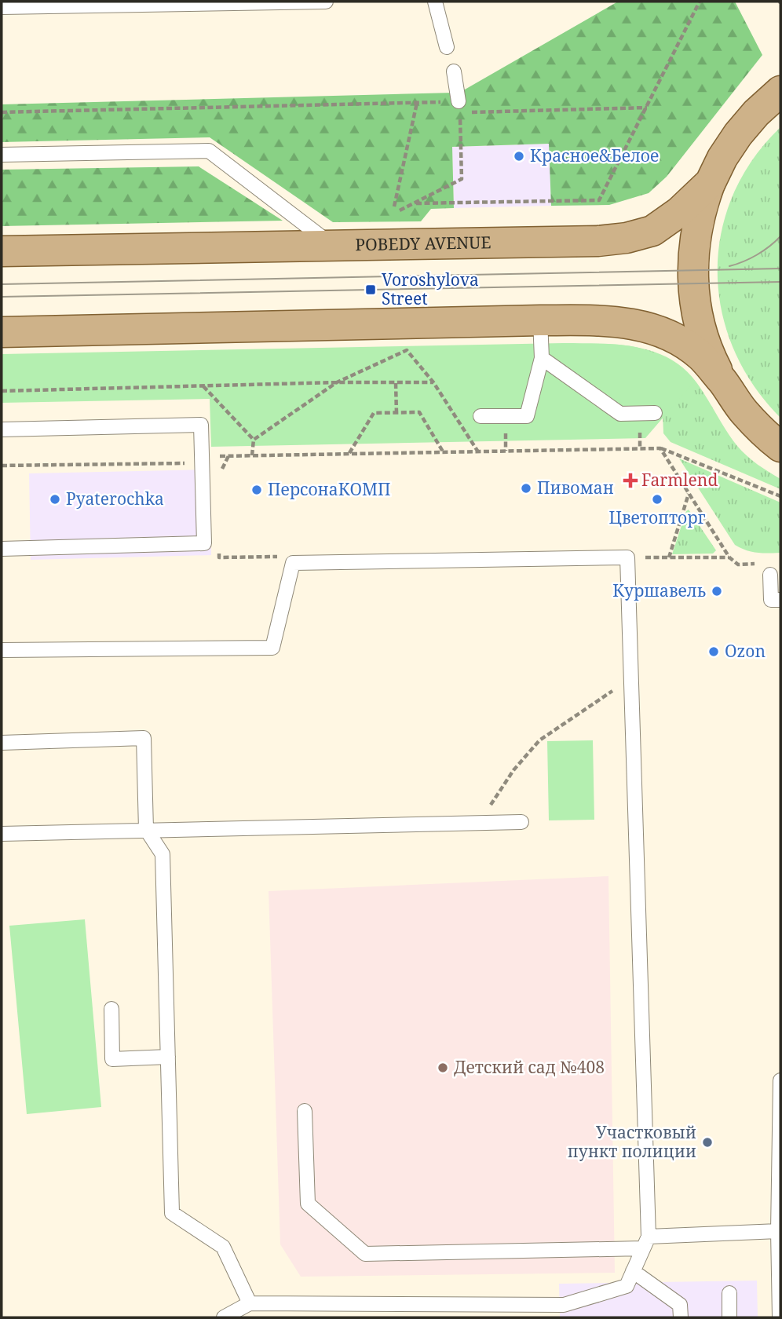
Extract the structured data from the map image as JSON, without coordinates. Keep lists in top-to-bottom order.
{
  "streets": {
    "main road": ["POBEDY AVENUE"]
  },
  "places": {
    "other": [
      "Красное&Белое",
      "Пивоман",
      "ПерсонаКОМП",
      "Pyaterochka",
      "Цветопторг",
      "Куршавель",
      "Ozon",
      "Детский сад №408",
      "Участковый пункт полиции"
    ],
    "transit": ["Voroshylova Street"],
    "health": ["Farmlend"]
  }
}
